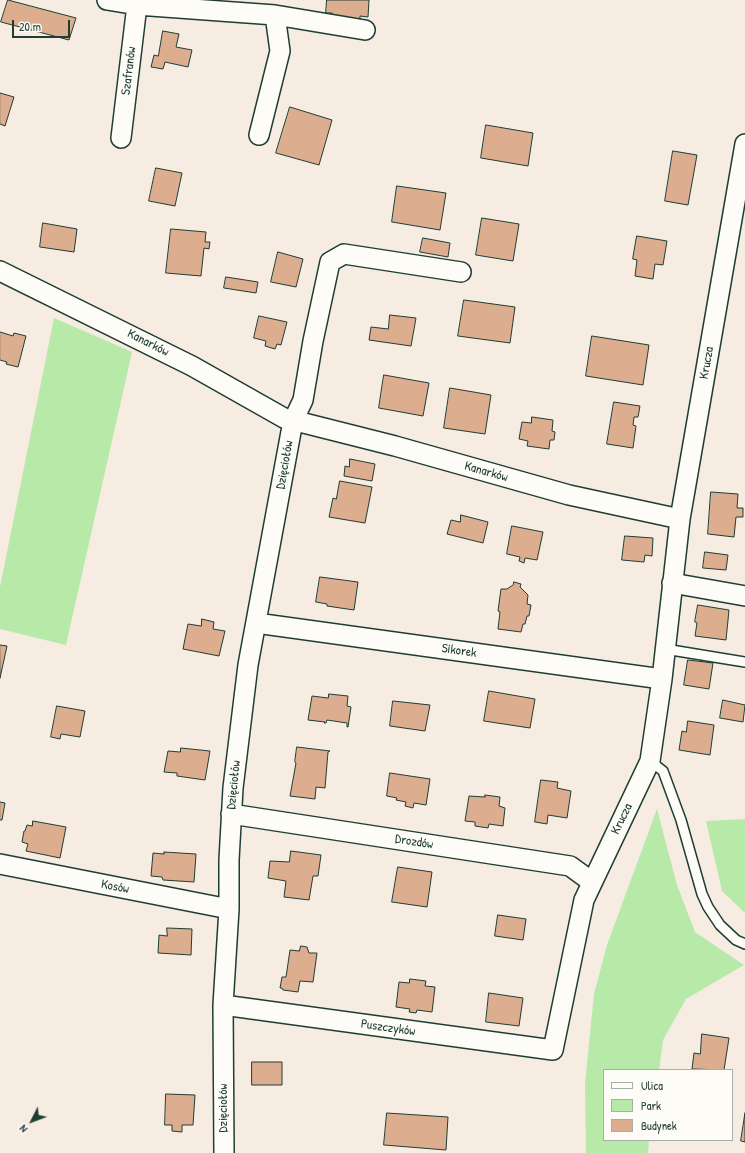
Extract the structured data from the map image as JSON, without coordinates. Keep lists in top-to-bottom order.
{
  "streets": {
    "street": [
      "Szafranów",
      "Kanarków",
      "Krucza",
      "Dzięciołów",
      "Sikorek",
      "Drozdów",
      "Kosów",
      "Puszczyków"
    ]
  },
  "crossings": [
    ["Kanarków", "Krucza"],
    ["Kanarków", "Dzięciołów"],
    ["Krucza", "Sikorek"],
    ["Krucza", "Drozdów"],
    ["Krucza", "Puszczyków"],
    ["Dzięciołów", "Sikorek"],
    ["Dzięciołów", "Drozdów"],
    ["Dzięciołów", "Kosów"],
    ["Dzięciołów", "Puszczyków"]
  ],
  "legend": ["Ulica", "Park", "Budynek"],
  "scale_bar": "20 m",
  "north": "bottom left"
}
